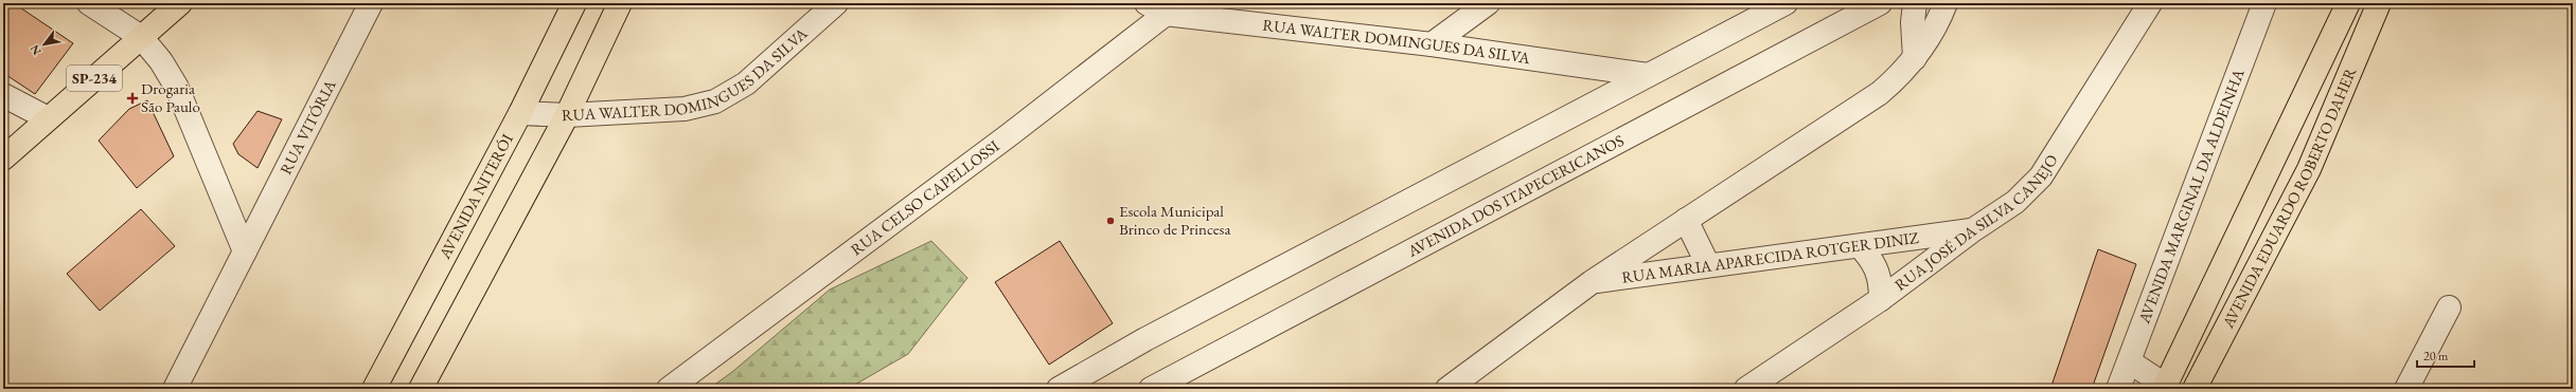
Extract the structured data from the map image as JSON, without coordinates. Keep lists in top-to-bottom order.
{
  "streets": {
    "main road": ["SP-234", "AVENIDA NITERÓI", "AVENIDA EDUARDO ROBERTO DAHER"],
    "street": [
      "RUA WALTER DOMINGUES DA SILVA",
      "RUA VITÓRIA",
      "AVENIDA MARGINAL DA ALDEINHA",
      "AVENIDA DOS ITAPECERICANOS",
      "RUA CELSO CAPELLOSSI",
      "RUA JOSÉ DA SILVA CANEJO",
      "RUA MARIA APARECIDA ROTGER DINIZ"
    ]
  },
  "crossings": [
    ["RUA WALTER DOMINGUES DA SILVA", "AVENIDA NITERÓI"],
    ["RUA WALTER DOMINGUES DA SILVA", "RUA CELSO CAPELLOSSI"],
    ["RUA JOSÉ DA SILVA CANEJO", "RUA MARIA APARECIDA ROTGER DINIZ"]
  ],
  "places": {
    "health": ["Drogaria São Paulo"],
    "other": ["Escola Municipal Brinco de Princesa"]
  },
  "scale_bar": "20 m",
  "north": "bottom left"
}
